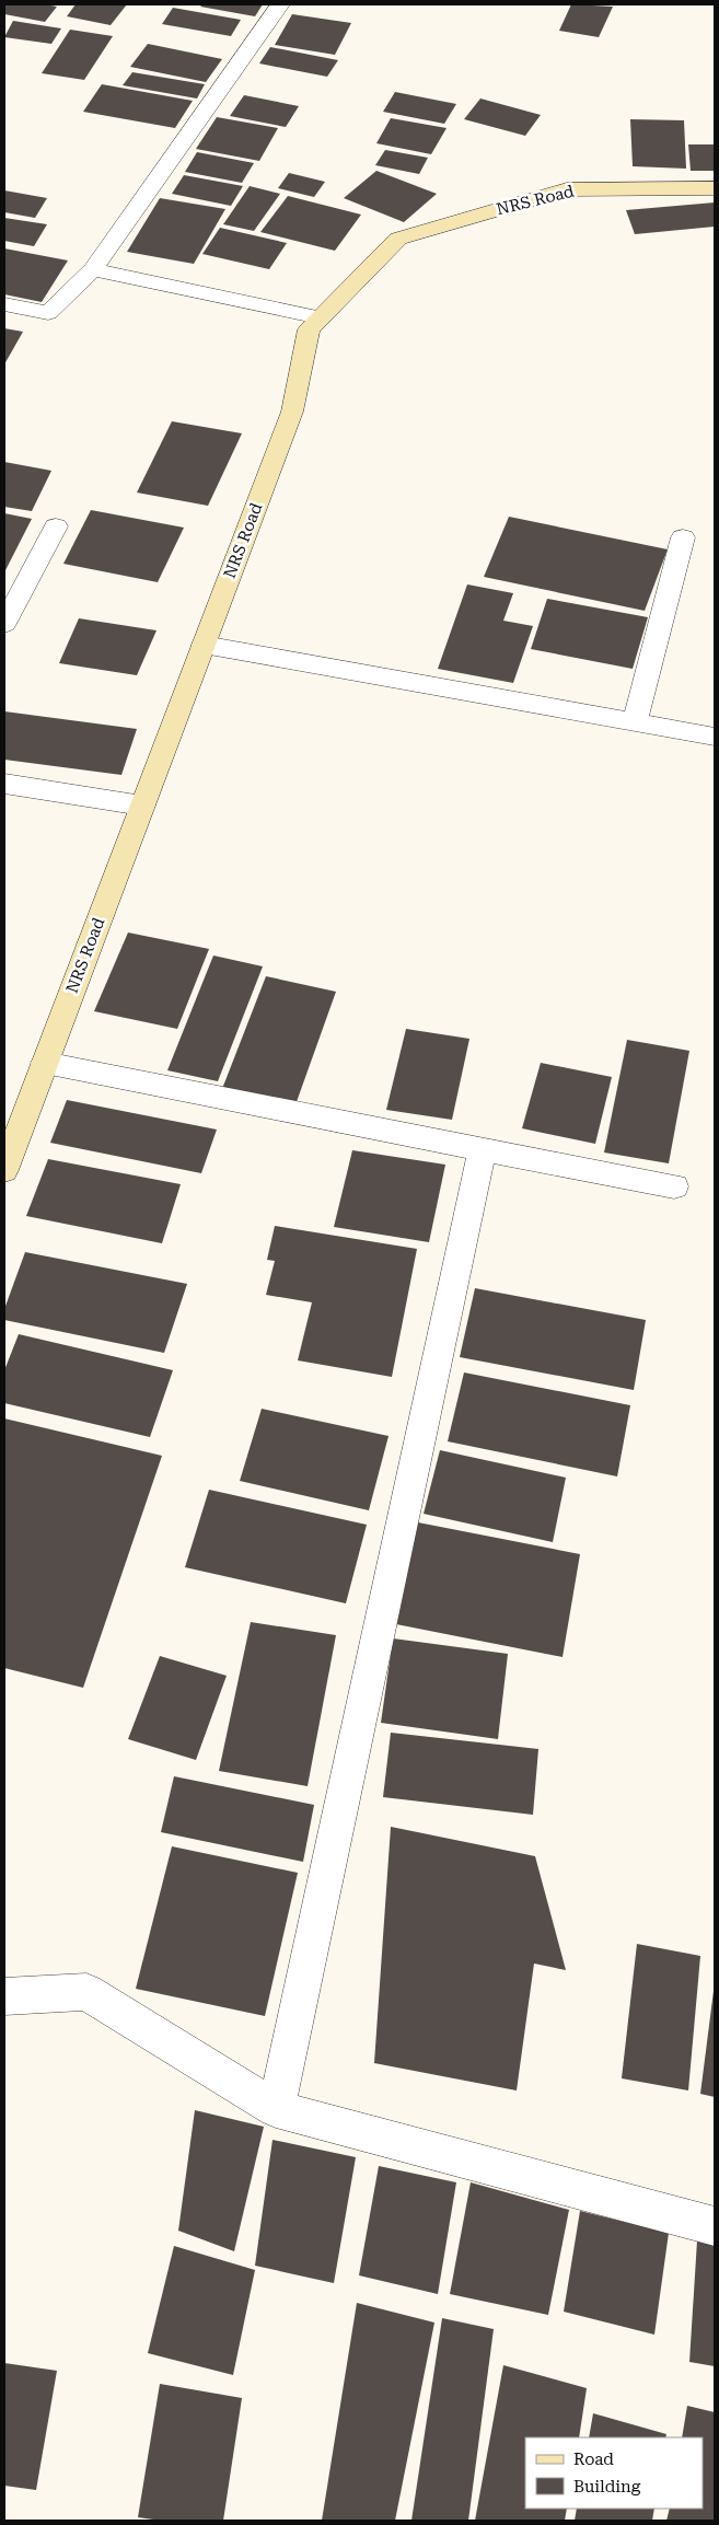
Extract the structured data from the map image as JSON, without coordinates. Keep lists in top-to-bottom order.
{
  "streets": {
    "street": ["NRS Road"]
  },
  "legend": ["Road", "Building"]
}
